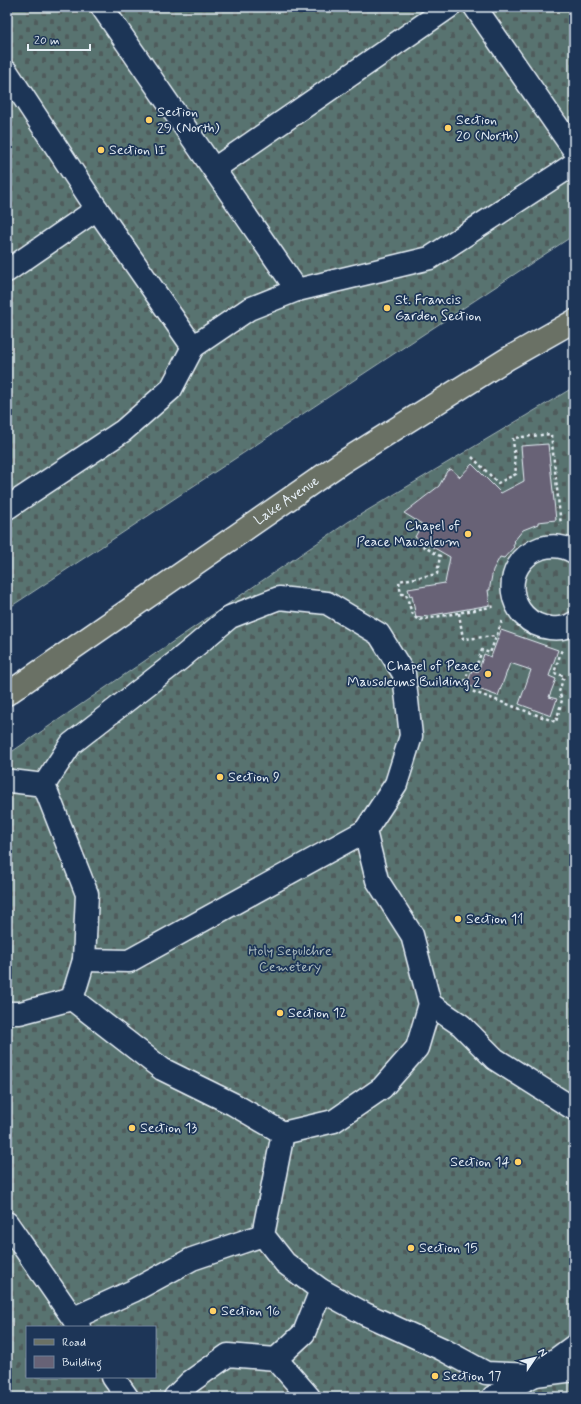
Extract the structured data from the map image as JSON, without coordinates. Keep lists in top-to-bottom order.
{
  "streets": {
    "main road": ["Lake Avenue"]
  },
  "parks": ["Holy Sepulchre Cemetery"],
  "places": [
    "Section 29 (North)",
    "Section 20 (North)",
    "Section II",
    "St. Francis Garden Section",
    "Chapel of Peace Mausoleum",
    "Chapel of Peace Mausoleums Building 2",
    "Section 9",
    "Section 11",
    "Section 12",
    "Section 13",
    "Section 14",
    "Section 15",
    "Section 16",
    "Section 17"
  ],
  "legend": ["Road", "Building"],
  "scale_bar": "20 m",
  "north": "top right"
}
